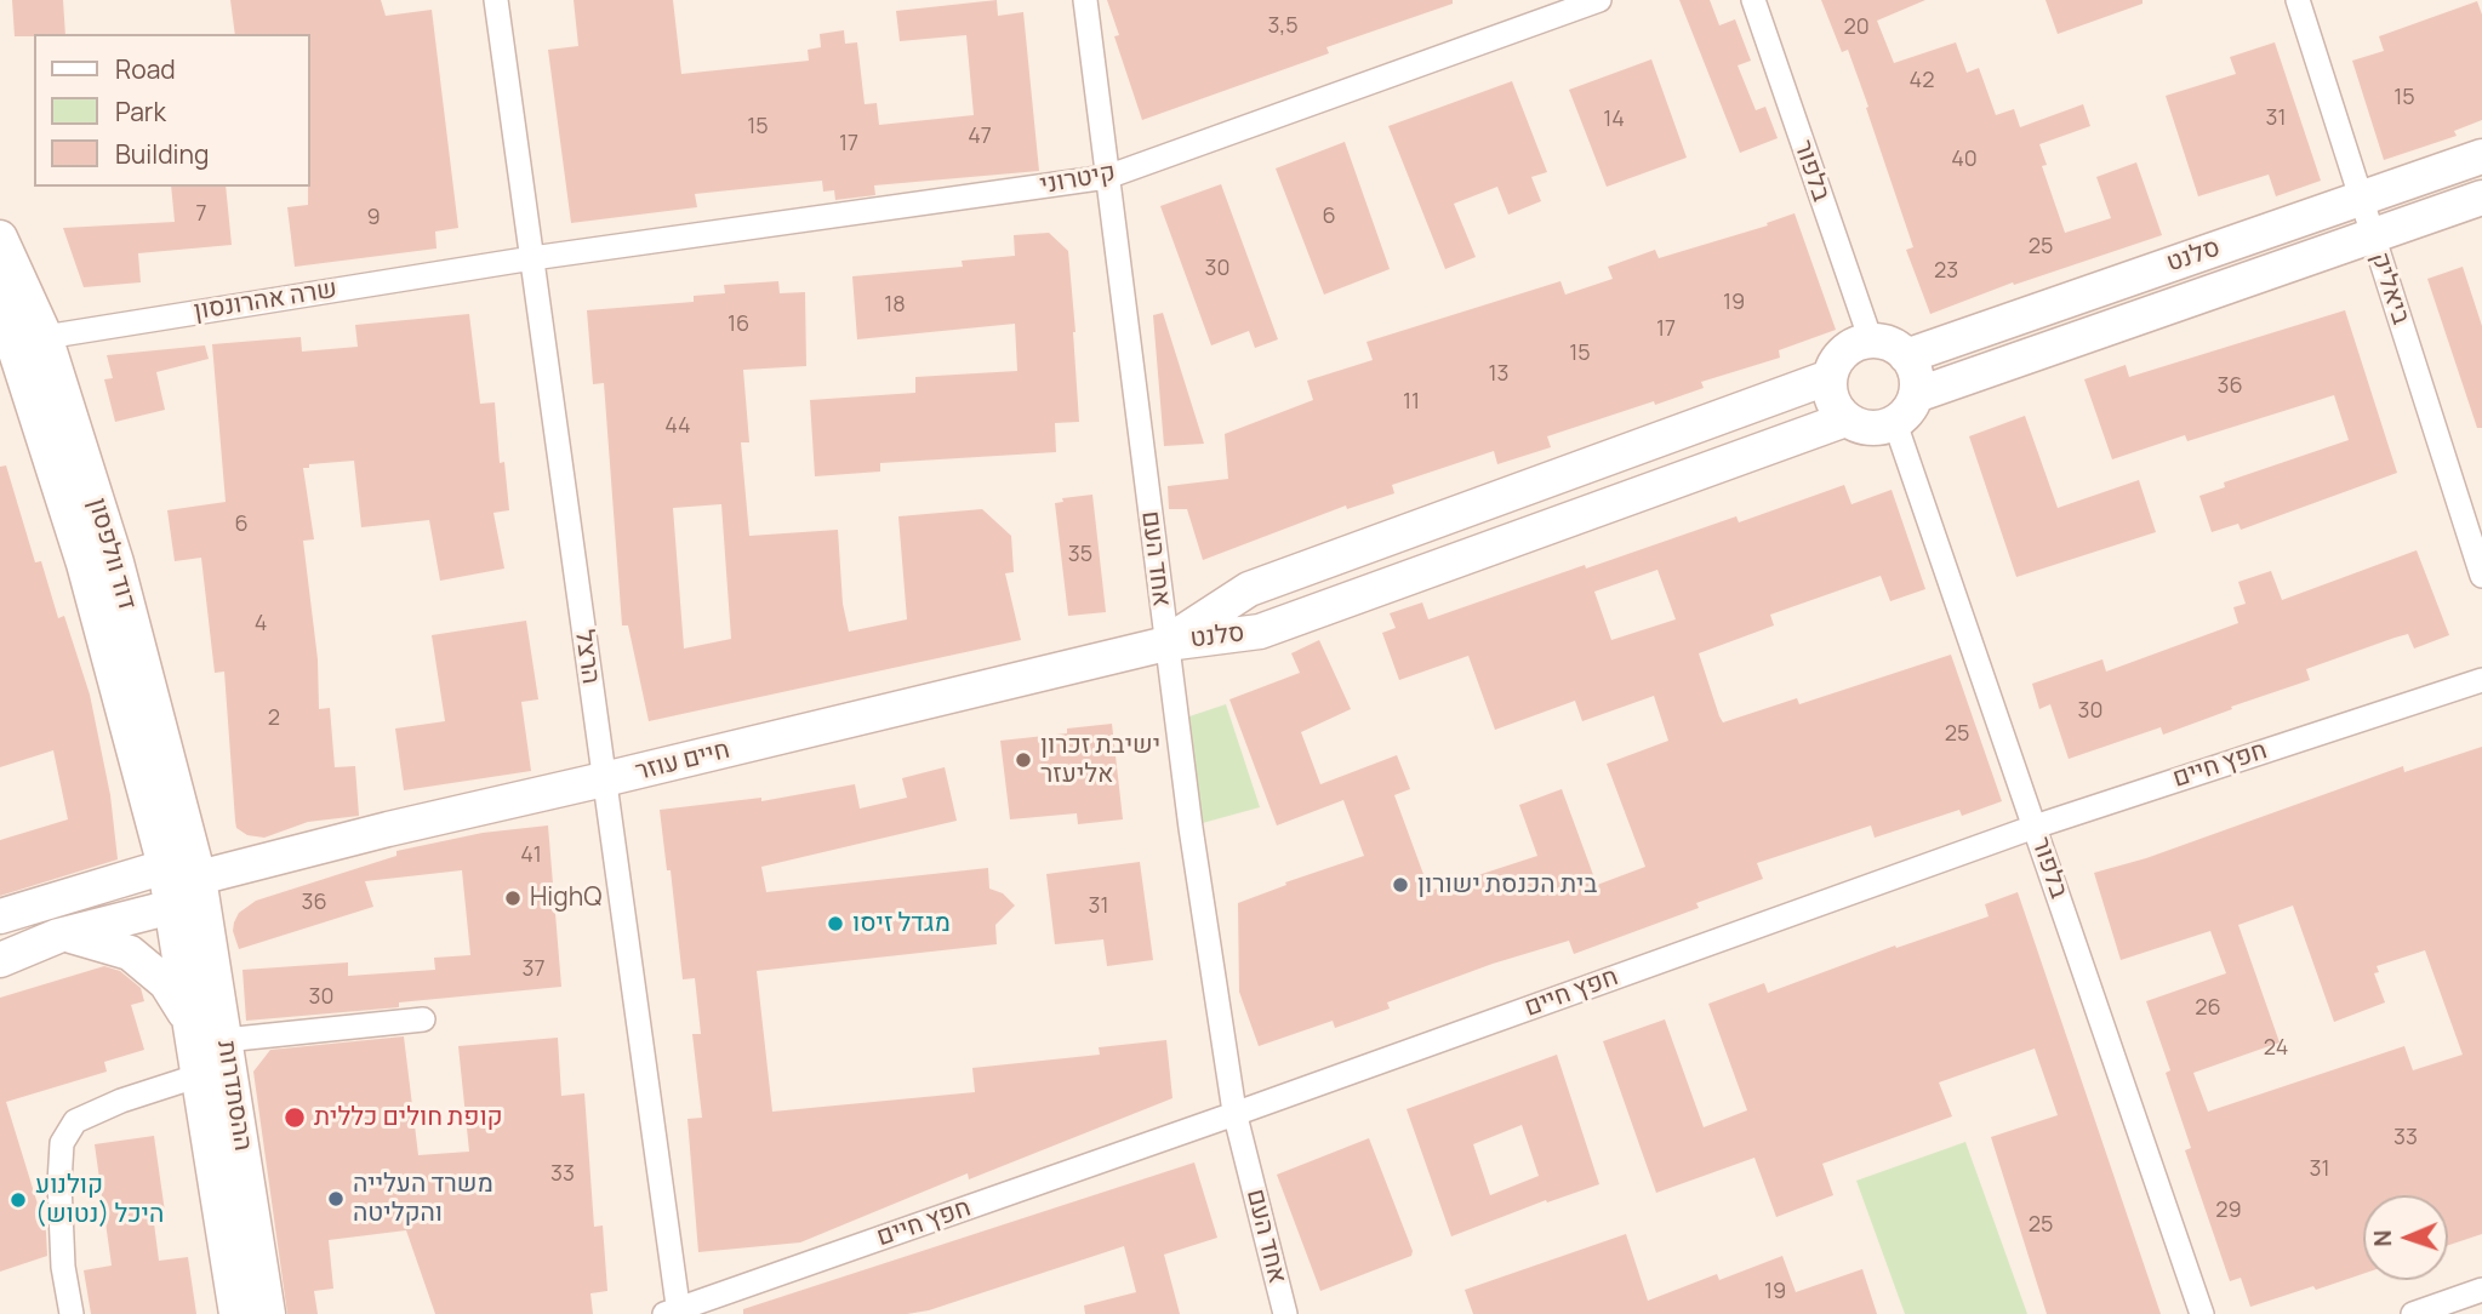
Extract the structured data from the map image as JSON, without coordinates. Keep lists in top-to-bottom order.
{
  "streets": {
    "street": [
      "בלפור",
      "קיטרוני",
      "סלנט",
      "ביאליק",
      "שרה אהרונסון",
      "דוד וולפסון",
      "אחד העם",
      "הרצל",
      "חיים עוזר",
      "חפץ חיים",
      "ההסתדרות"
    ]
  },
  "crossings": [
    ["בלפור", "סלנט"],
    ["בלפור", "חפץ חיים"],
    ["קיטרוני", "שרה אהרונסון"],
    ["קיטרוני", "אחד העם"],
    ["קיטרוני", "הרצל"],
    ["סלנט", "ביאליק"],
    ["סלנט", "אחד העם"],
    ["סלנט", "חיים עוזר"],
    ["שרה אהרונסון", "דוד וולפסון"],
    ["שרה אהרונסון", "הרצל"],
    ["דוד וולפסון", "חיים עוזר"],
    ["דוד וולפסון", "ההסתדרות"],
    ["אחד העם", "חיים עוזר"],
    ["אחד העם", "חפץ חיים"],
    ["הרצל", "חיים עוזר"],
    ["הרצל", "חפץ חיים"],
    ["חיים עוזר", "ההסתדרות"]
  ],
  "places": [
    "ישיבת זכרון אליעזר",
    "בית הכנסת ישורון",
    "HighQ",
    "מגדל זיסו",
    "קופת חולים כללית",
    "משרד העלייה והקליטה",
    "קולנוע היכל (נטוש)"
  ],
  "house_numbers": [
    "3,5",
    "20",
    "42",
    "15",
    "31",
    "14",
    "15",
    "47",
    "17",
    "40",
    "7",
    "6",
    "9",
    "25",
    "30",
    "23",
    "19",
    "18",
    "16",
    "17",
    "15",
    "13",
    "36",
    "11",
    "44",
    "6",
    "35",
    "4",
    "30",
    "2",
    "25",
    "41",
    "36",
    "31",
    "37",
    "30",
    "26",
    "24",
    "33",
    "31",
    "33",
    "29",
    "25",
    "19"
  ],
  "legend": ["Road", "Park", "Building"],
  "north": "left"
}
